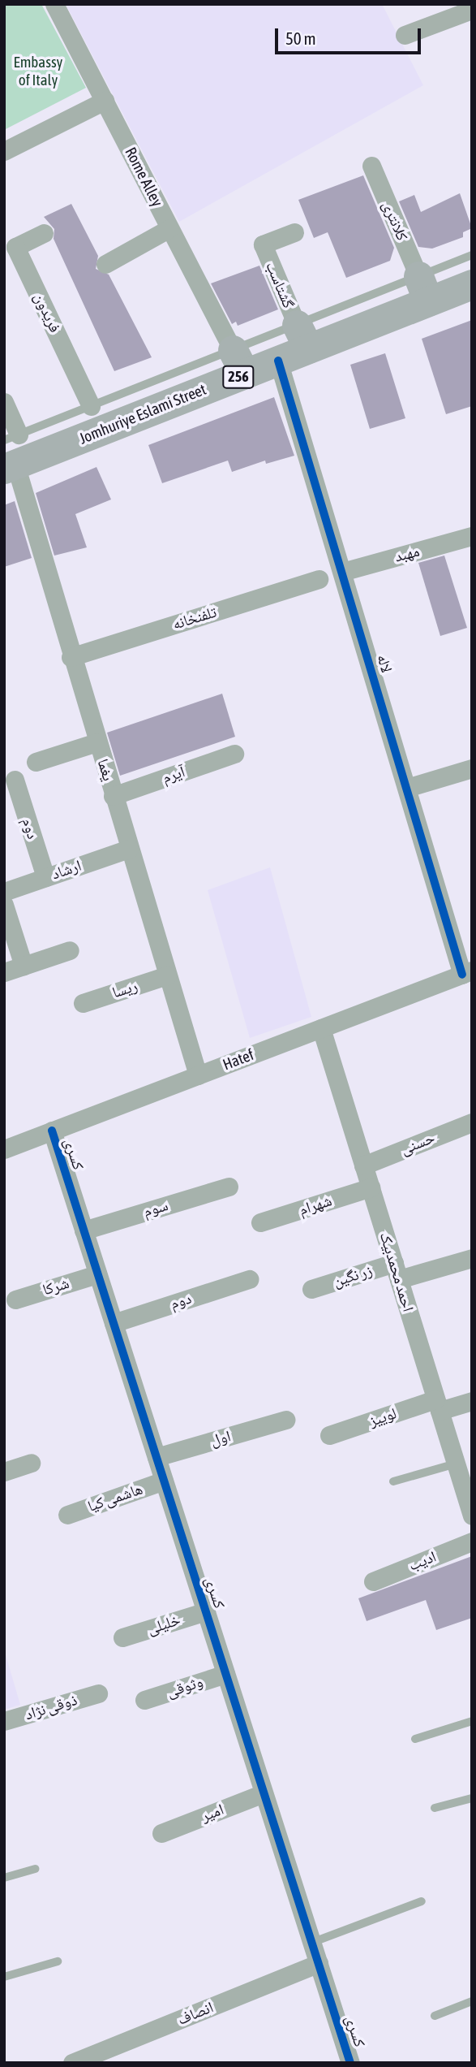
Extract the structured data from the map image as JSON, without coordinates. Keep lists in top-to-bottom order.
{
  "streets": {
    "main road": ["256", "Jomhuriye Eslami Street"],
    "street": [
      "Rome Alley",
      "کلانتری",
      "گشتاسب",
      "فریدون",
      "مهبد",
      "تلفنخانه",
      "لاله",
      "یغما",
      "آیرم",
      "دوم",
      "ارشاد",
      "ریسا",
      "Hatef",
      "حسنی",
      "کسری",
      "شهرام",
      "سوم",
      "احمد محمدبیک",
      "زر نگین",
      "شرکا",
      "لوییز",
      "اول",
      "هاشمی کیا",
      "ادیب",
      "خلیلی",
      "وثوقی",
      "ذوقی نژاد",
      "امیر",
      "انصاف"
    ]
  },
  "crossings": [
    ["Rome Alley", "Jomhuriye Eslami Street"],
    ["کلانتری", "Jomhuriye Eslami Street"],
    ["گشتاسب", "Jomhuriye Eslami Street"],
    ["فریدون", "Jomhuriye Eslami Street"],
    ["Jomhuriye Eslami Street", "لاله"],
    ["Jomhuriye Eslami Street", "یغما"],
    ["مهبد", "لاله"],
    ["تلفنخانه", "یغما"],
    ["لاله", "Hatef"],
    ["یغما", "آیرم"],
    ["یغما", "ارشاد"],
    ["یغما", "ریسا"],
    ["یغما", "Hatef"],
    ["دوم", "ارشاد"],
    ["دوم", "کسری"],
    ["Hatef", "کسری"],
    ["Hatef", "احمد محمدبیک"],
    ["حسنی", "احمد محمدبیک"],
    ["کسری", "سوم"],
    ["کسری", "شرکا"],
    ["کسری", "اول"],
    ["کسری", "هاشمی کیا"],
    ["کسری", "خلیلی"],
    ["کسری", "وثوقی"],
    ["کسری", "امیر"],
    ["کسری", "انصاف"],
    ["شهرام", "احمد محمدبیک"],
    ["احمد محمدبیک", "زر نگین"],
    ["احمد محمدبیک", "لوییز"]
  ],
  "parks": ["Embassy of Italy"],
  "scale_bar": "50 m"
}
